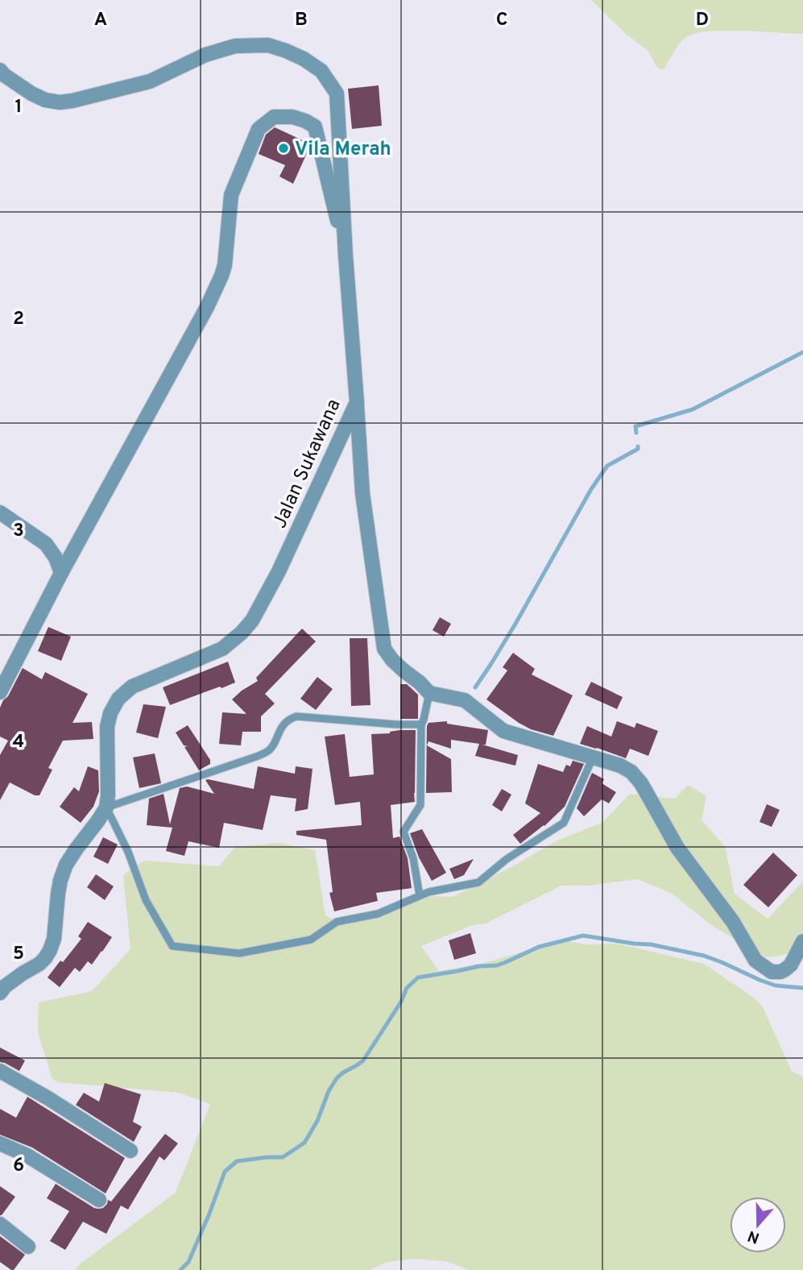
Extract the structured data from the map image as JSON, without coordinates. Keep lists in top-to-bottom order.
{
  "streets": {
    "street": ["Jalan Sukawana"]
  },
  "places": ["Vila Merah"],
  "north": "bottom",
  "grid": {
    "columns": [
      "A",
      "B",
      "C",
      "D"
    ],
    "rows": [
      "1",
      "2",
      "3",
      "4",
      "5",
      "6"
    ]
  }
}
